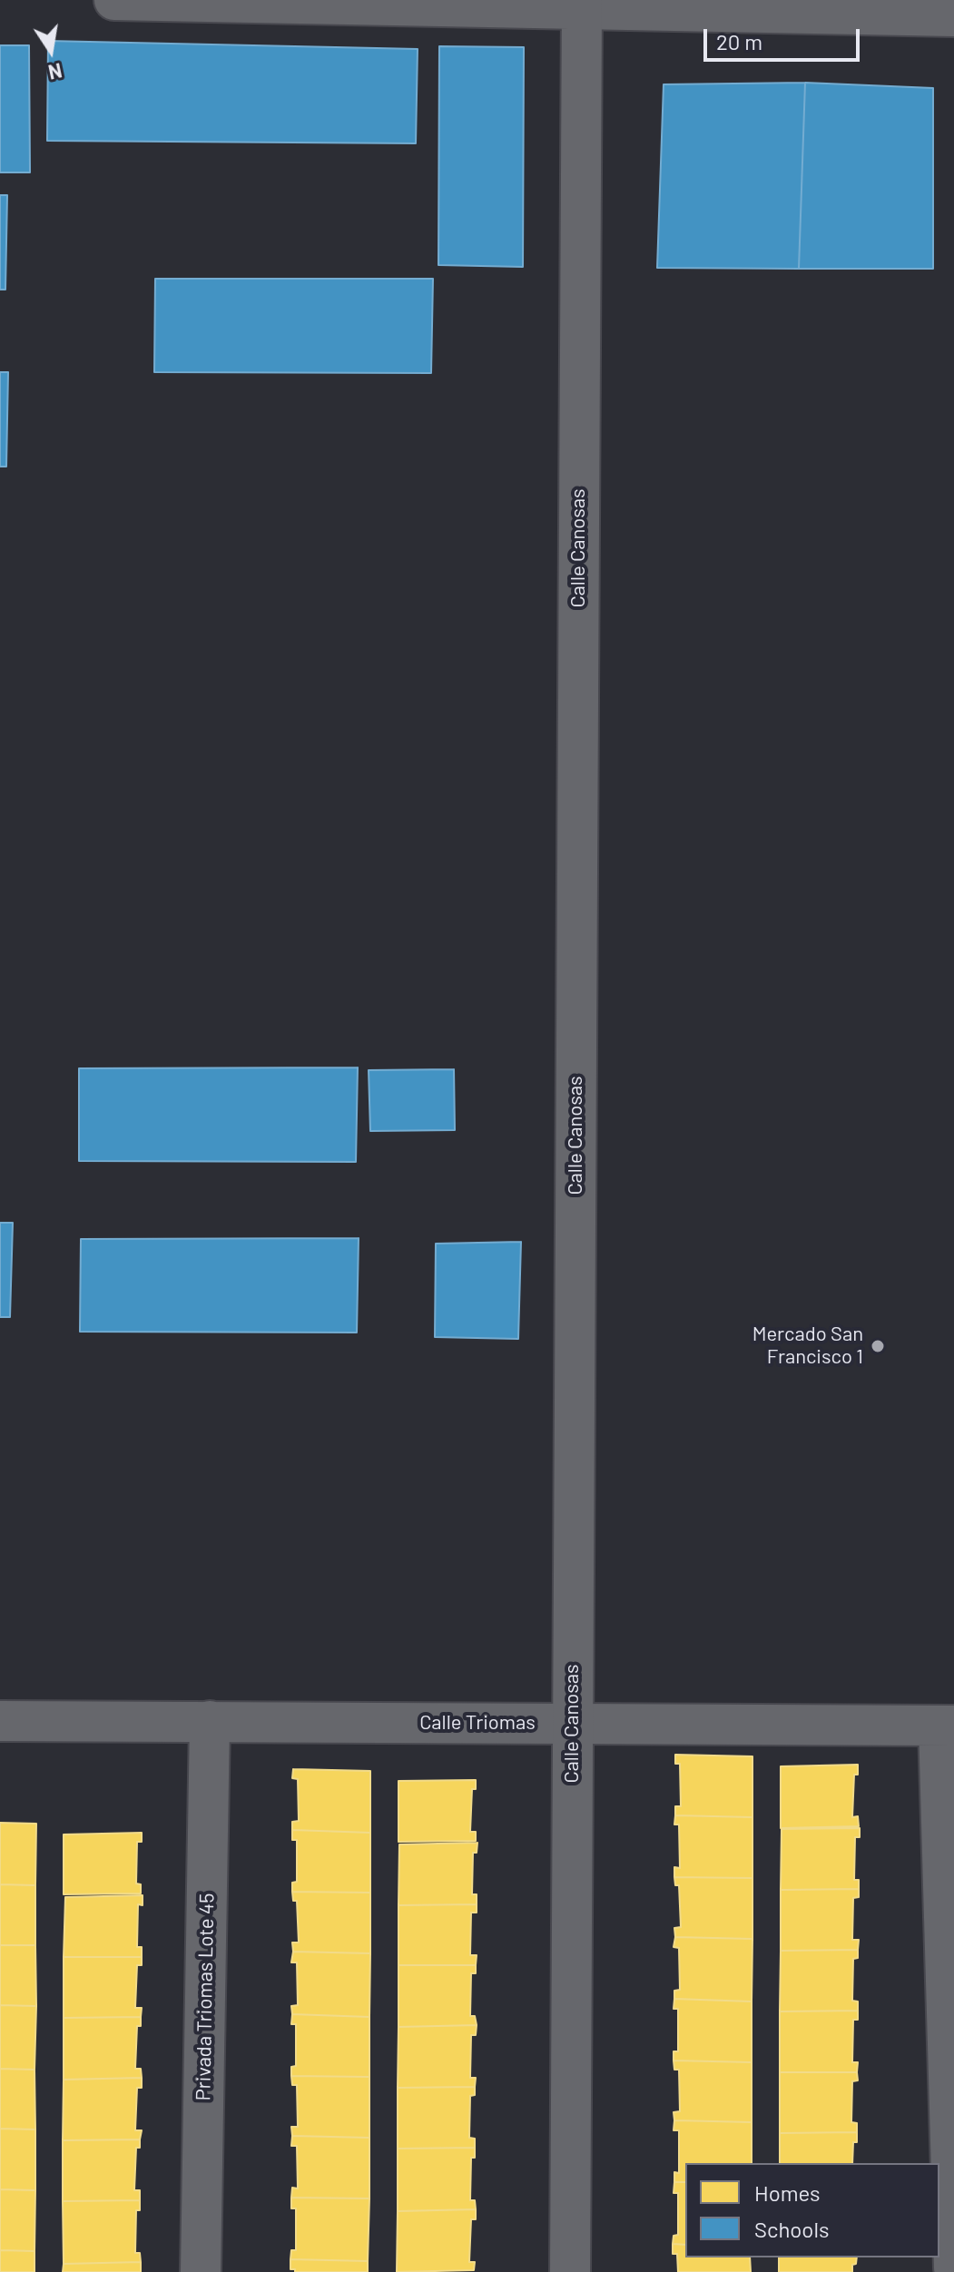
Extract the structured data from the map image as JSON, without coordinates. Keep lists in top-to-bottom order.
{
  "streets": {
    "street": ["Calle Canosas", "Calle Triomas", "Privada Triomas Lote 45"]
  },
  "crossings": [
    ["Calle Canosas", "Calle Triomas"],
    ["Calle Triomas", "Privada Triomas Lote 45"]
  ],
  "places": ["Mercado San Francisco 1"],
  "legend": ["Homes", "Schools"],
  "scale_bar": "20 m",
  "north": "bottom"
}
